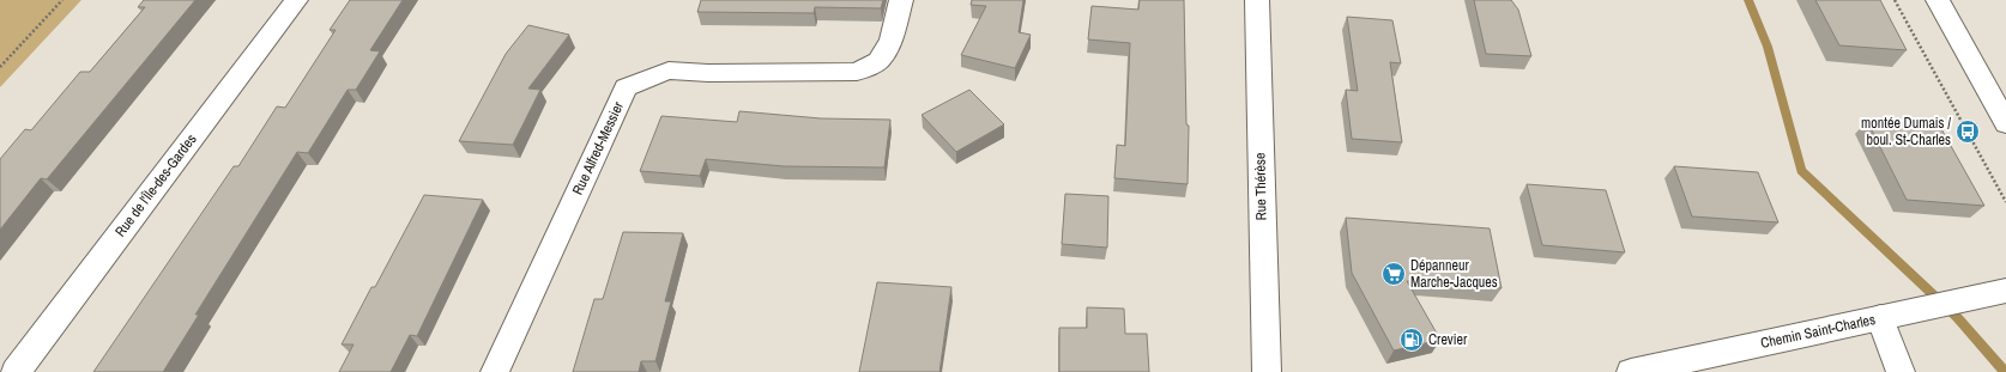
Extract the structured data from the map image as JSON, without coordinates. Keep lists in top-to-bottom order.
{
  "streets": {
    "street": [
      "Rue Alfred-Messier",
      "Rue de l'Île-des-Gardes",
      "Rue Thérèse",
      "Chemin Saint-Charles"
    ]
  },
  "places": {
    "bus stop": ["montée Dumais / boul. St-Charles"],
    "supermarket": ["Dépanneur Marche-Jacques"],
    "fuel station": ["Crevier"]
  }
}
